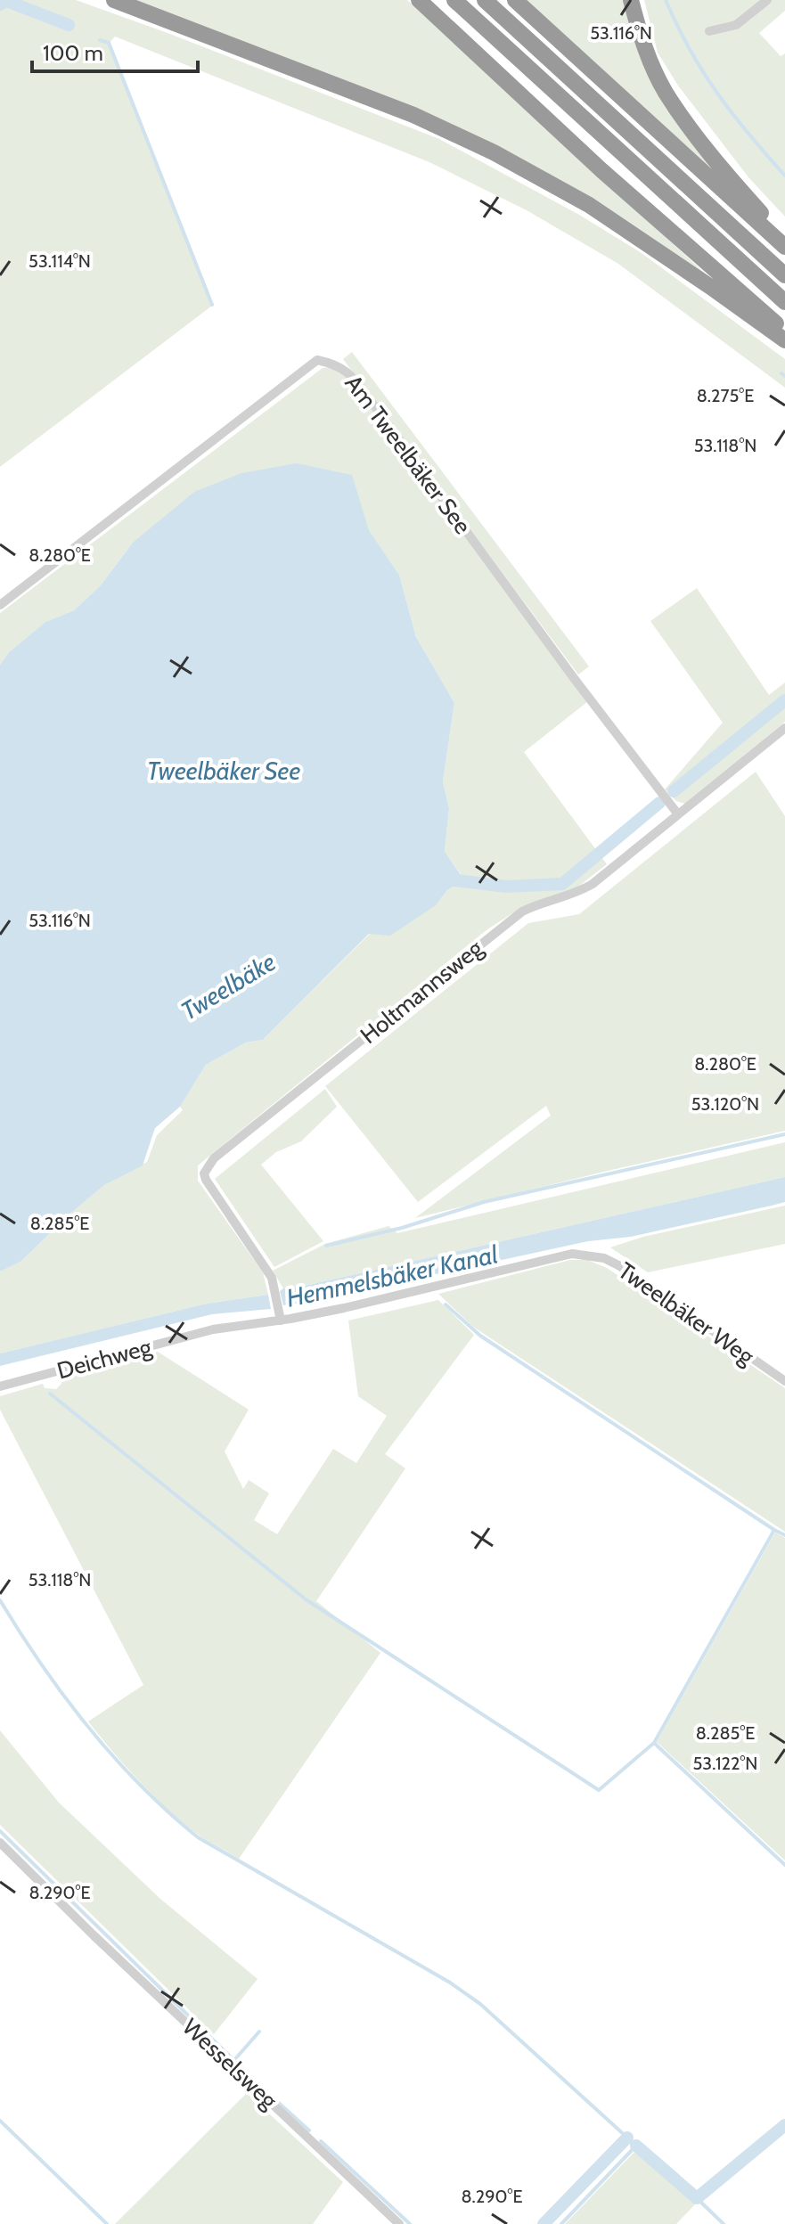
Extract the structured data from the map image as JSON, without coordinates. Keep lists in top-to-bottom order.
{
  "streets": {
    "street": [
      "Am Tweelbäker See",
      "Holtmannsweg",
      "Tweelbäker Weg",
      "Deichweg",
      "Wesselsweg"
    ]
  },
  "crossings": [
    ["Am Tweelbäker See", "Holtmannsweg"],
    ["Holtmannsweg", "Deichweg"],
    ["Tweelbäker Weg", "Deichweg"]
  ],
  "water": ["Tweelbäker See", "Tweelbäke", "Hemmelsbäker Kanal"],
  "scale_bar": "100 m",
  "coordinates": [
    "53.116°N",
    "53.114°N",
    "8.275°E",
    "53.118°N",
    "8.280°E",
    "53.120°N",
    "8.285°E",
    "53.122°N",
    "8.290°E"
  ]
}
